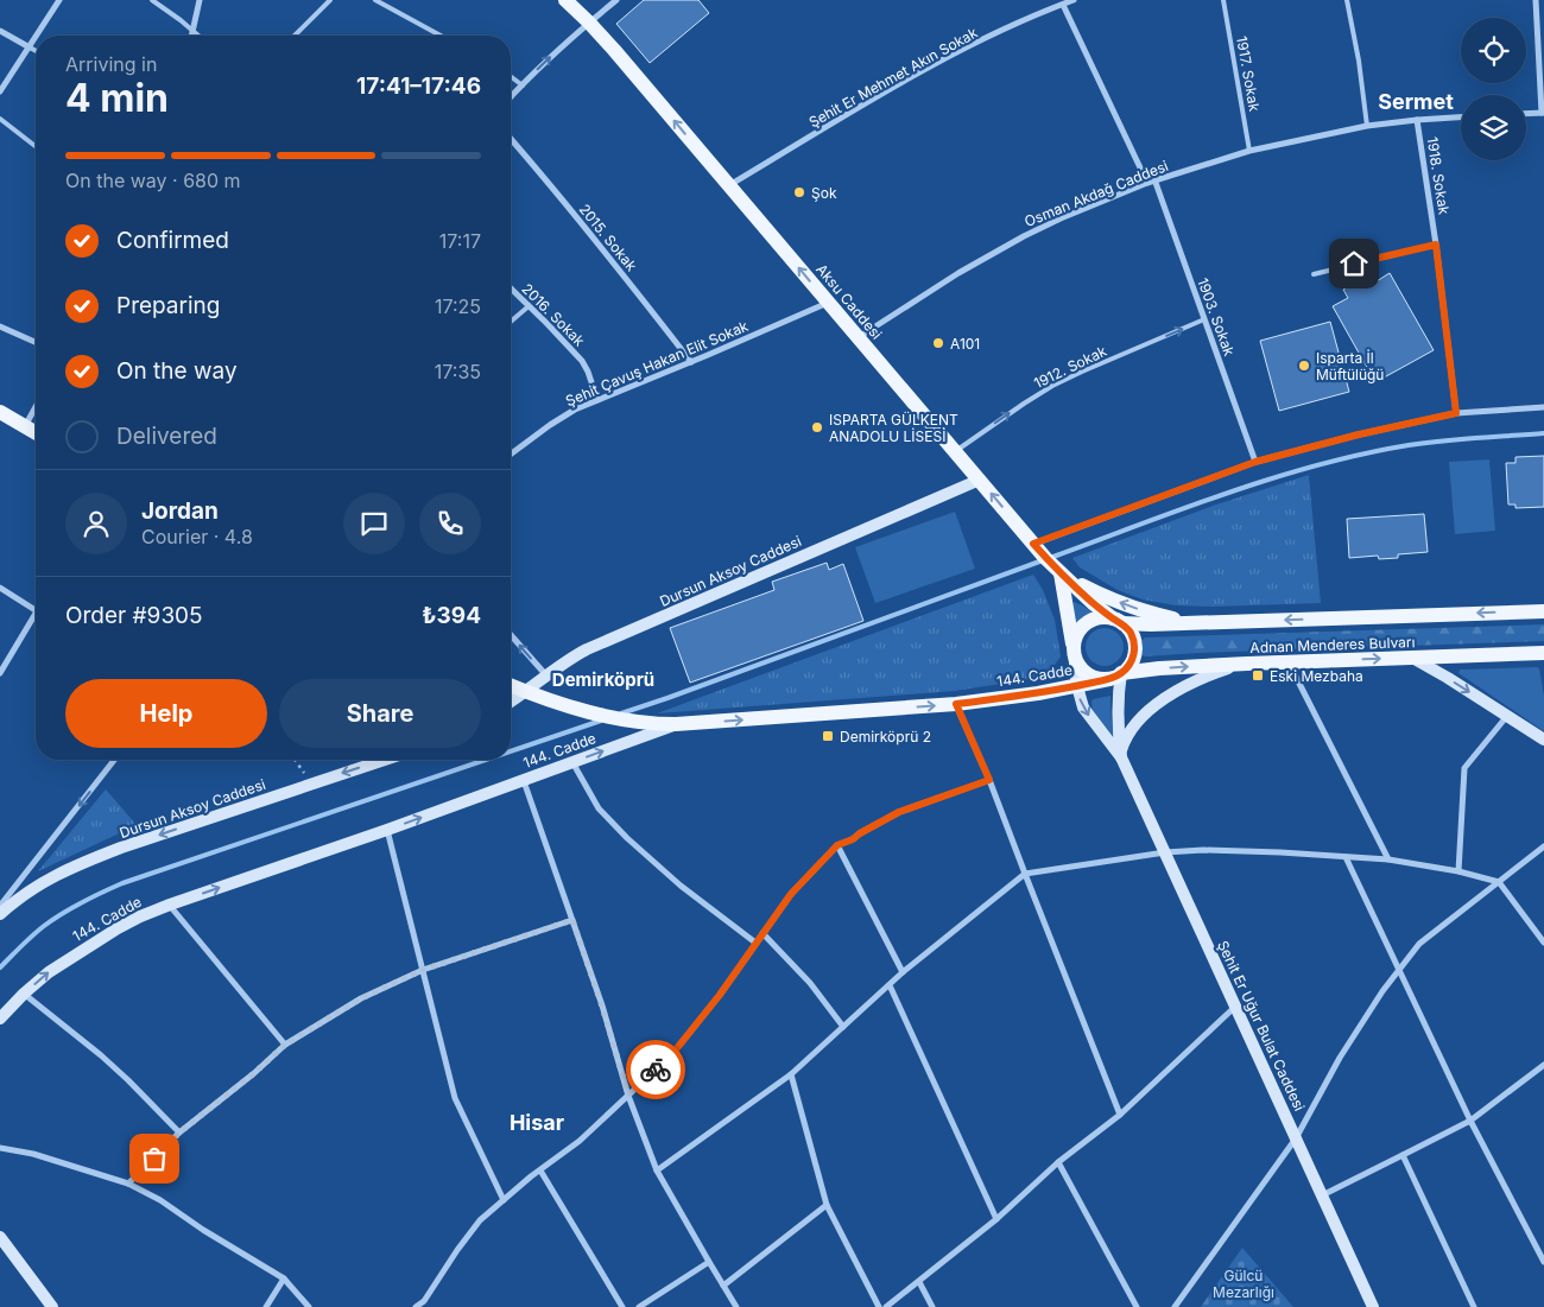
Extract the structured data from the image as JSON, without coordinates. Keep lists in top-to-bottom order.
{
  "streets": {
    "main road": ["Aksu Caddesi", "Adnan Menderes Bulvarı", "144. Cadde"],
    "street": [
      "Şehit Er Mehmet Akın Sokak",
      "1918. Sokak",
      "Osman Akdağ Caddesi",
      "2015. Sokak",
      "2016. Sokak",
      "1903. Sokak",
      "Şehit Çavuş Hakan Elit Sokak",
      "Dursun Aksoy Caddesi",
      "Şehit Er Uğur Bulat Caddesi"
    ],
    "lane": ["1917. Sokak", "1912. Sokak"]
  },
  "crossings": [
    ["1917. Sokak", "Osman Akdağ Caddesi"],
    ["Şehit Er Mehmet Akın Sokak", "Aksu Caddesi"],
    ["1918. Sokak", "Osman Akdağ Caddesi"],
    ["Osman Akdağ Caddesi", "Aksu Caddesi"],
    ["Osman Akdağ Caddesi", "1903. Sokak"],
    ["2015. Sokak", "Şehit Çavuş Hakan Elit Sokak"],
    ["Aksu Caddesi", "Şehit Çavuş Hakan Elit Sokak"],
    ["Aksu Caddesi", "1912. Sokak"],
    ["Aksu Caddesi", "Dursun Aksoy Caddesi"],
    ["Aksu Caddesi", "Adnan Menderes Bulvarı"],
    ["Aksu Caddesi", "144. Cadde"],
    ["Aksu Caddesi", "Şehit Er Uğur Bulat Caddesi"],
    ["2016. Sokak", "Şehit Çavuş Hakan Elit Sokak"],
    ["1903. Sokak", "1912. Sokak"],
    ["Adnan Menderes Bulvarı", "144. Cadde"],
    ["Adnan Menderes Bulvarı", "Şehit Er Uğur Bulat Caddesi"],
    ["144. Cadde", "Şehit Er Uğur Bulat Caddesi"]
  ],
  "one_way": [
    "Aksu Caddesi",
    "1912. Sokak",
    "Dursun Aksoy Caddesi",
    "144. Cadde"
  ],
  "districts": ["Sermet", "Demirköprü", "Hisar"],
  "parks": ["Gülcü Mezarlığı"],
  "places": {
    "other": [
      "Şok",
      "A101",
      "Isparta İl Müftülüğü",
      "ISPARTA GÜLKENT ANADOLU LİSESİ"
    ],
    "transit": ["Eski Mezbaha", "Demirköprü 2"]
  },
  "page": {
    "heading": ["4 min", "Arriving in", "17:41–17:46"],
    "panel": [
      "Jordan",
      "Courier · 4.8",
      "Order #9305",
      "₺394"
    ],
    "bar": "On the way · 680 m",
    "list": [
      ["Confirmed", "17:17"],
      ["Preparing", "17:25"],
      ["On the way", "17:35"],
      "Delivered"
    ],
    "buttons": ["Help", "Share"]
  }
}
